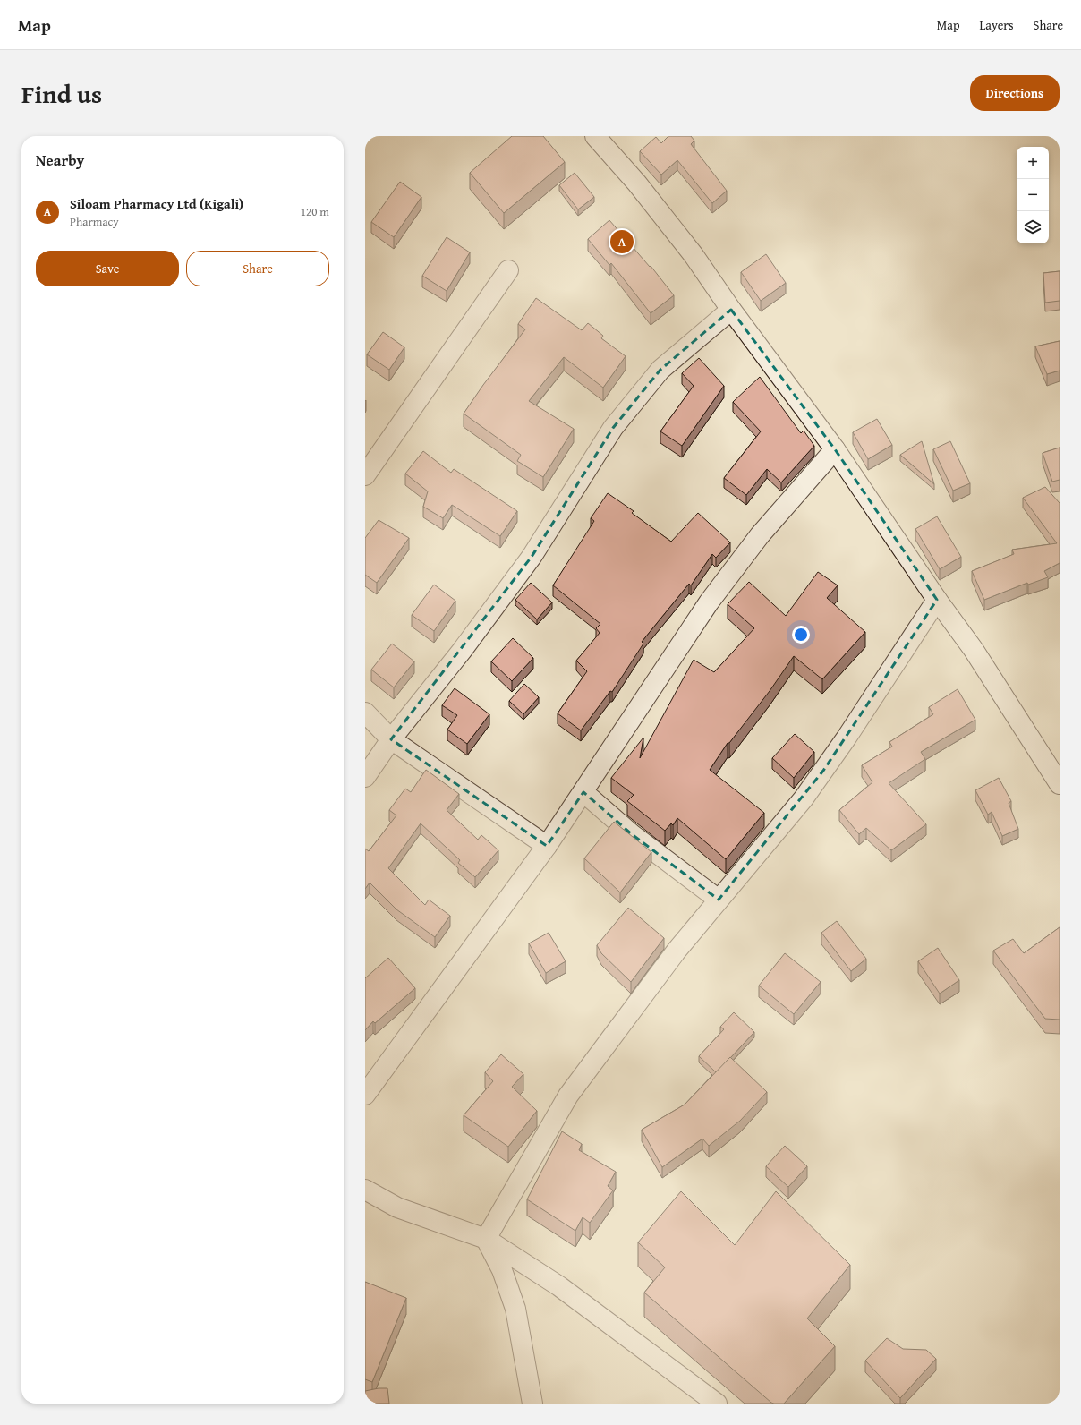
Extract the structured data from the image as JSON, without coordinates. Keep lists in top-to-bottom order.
{
  "page": {
    "header": "Map",
    "nav": ["Map", "Layers", "Share"],
    "title": "Find us",
    "buttons": [
      "Directions",
      ["Save", "Share"]
    ],
    "heading": "Nearby",
    "map_buttons": ["+", "−"],
    "list": [
      {
        "mark": "A",
        "name": "Siloam Pharmacy Ltd (Kigali)",
        "note": "Pharmacy",
        "value": "120 m"
      }
    ],
    "pins": "A"
  }
}
